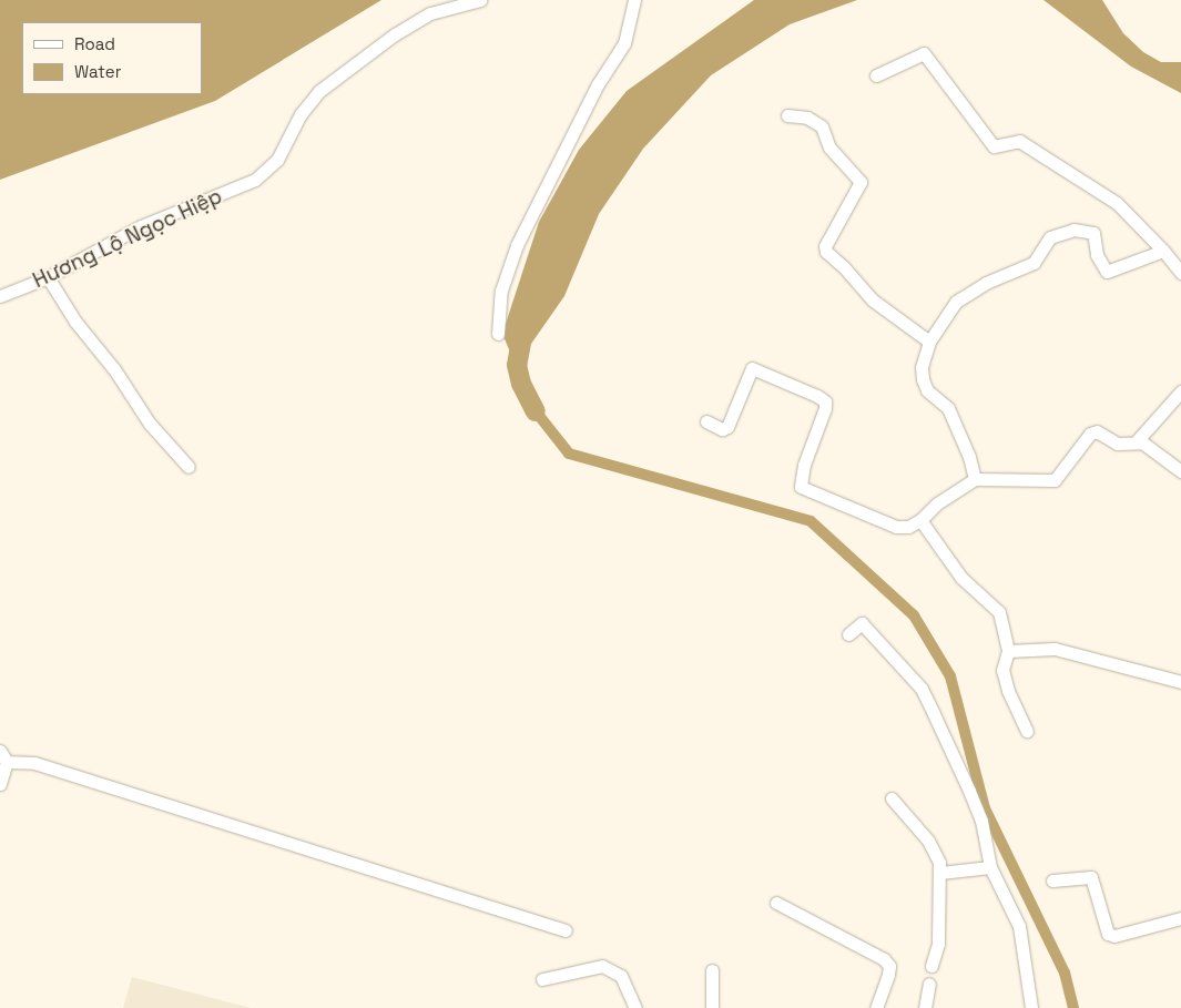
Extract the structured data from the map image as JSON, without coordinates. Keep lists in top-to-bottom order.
{
  "streets": {
    "street": ["Hương Lộ Ngọc Hiệp"]
  },
  "legend": ["Road", "Water"]
}
